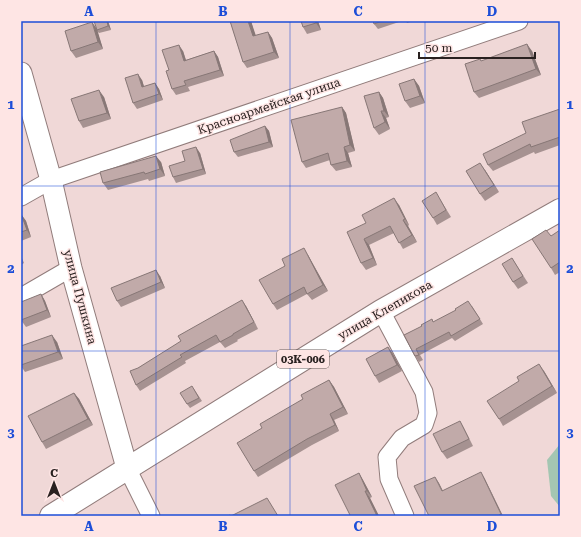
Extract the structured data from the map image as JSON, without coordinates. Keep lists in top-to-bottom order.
{
  "streets": {
    "main road": ["улица Клепикова", "03К-006"],
    "street": ["Красноармейская улица", "улица Пушкина"]
  },
  "crossings": [
    ["Красноармейская улица", "улица Пушкина"],
    ["улица Пушкина", "улица Клепикова"]
  ],
  "scale_bar": "50 m",
  "north": "top",
  "grid": {
    "columns": [
      "A",
      "B",
      "C",
      "D"
    ],
    "rows": ["1", "2", "3"]
  }
}
